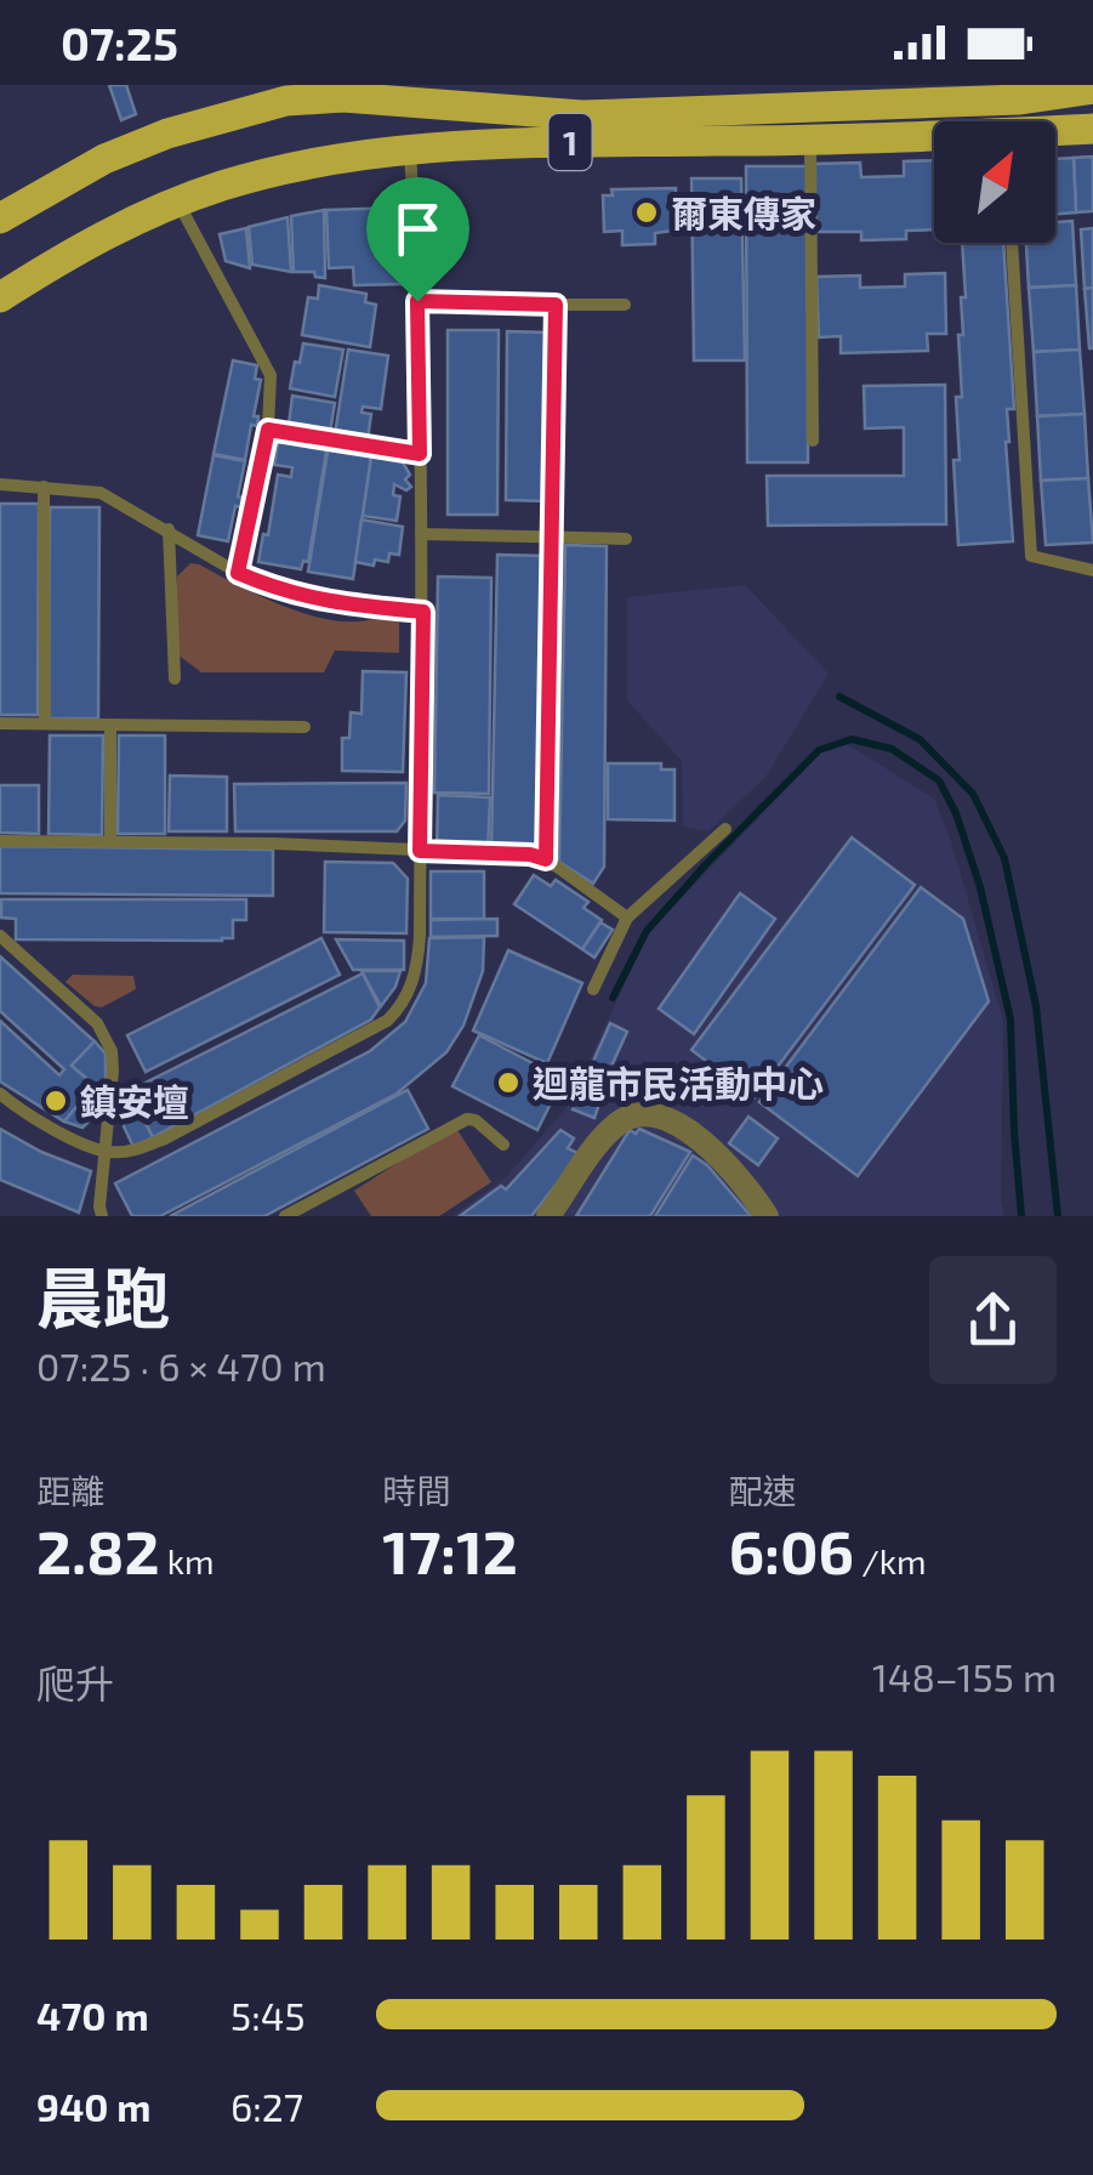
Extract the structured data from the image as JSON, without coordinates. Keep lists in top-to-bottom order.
{
  "streets": {
    "main road": ["1"]
  },
  "places": ["爾東傳家", "迴龍市民活動中心", "鎮安壇"],
  "north": "top right",
  "page": {
    "status": "07:25",
    "heading": ["晨跑", "07:25 · 6 × 470 m"],
    "stats": [
      ["距離", "2.82 km"],
      ["時間", "17:12"],
      ["配速", "6:06 /km"]
    ],
    "chart": ["爬升", "148–155 m"],
    "list": [
      {
        "name": "470 m",
        "note": "5:45"
      },
      {
        "name": "940 m",
        "note": "6:27"
      }
    ]
  }
}
